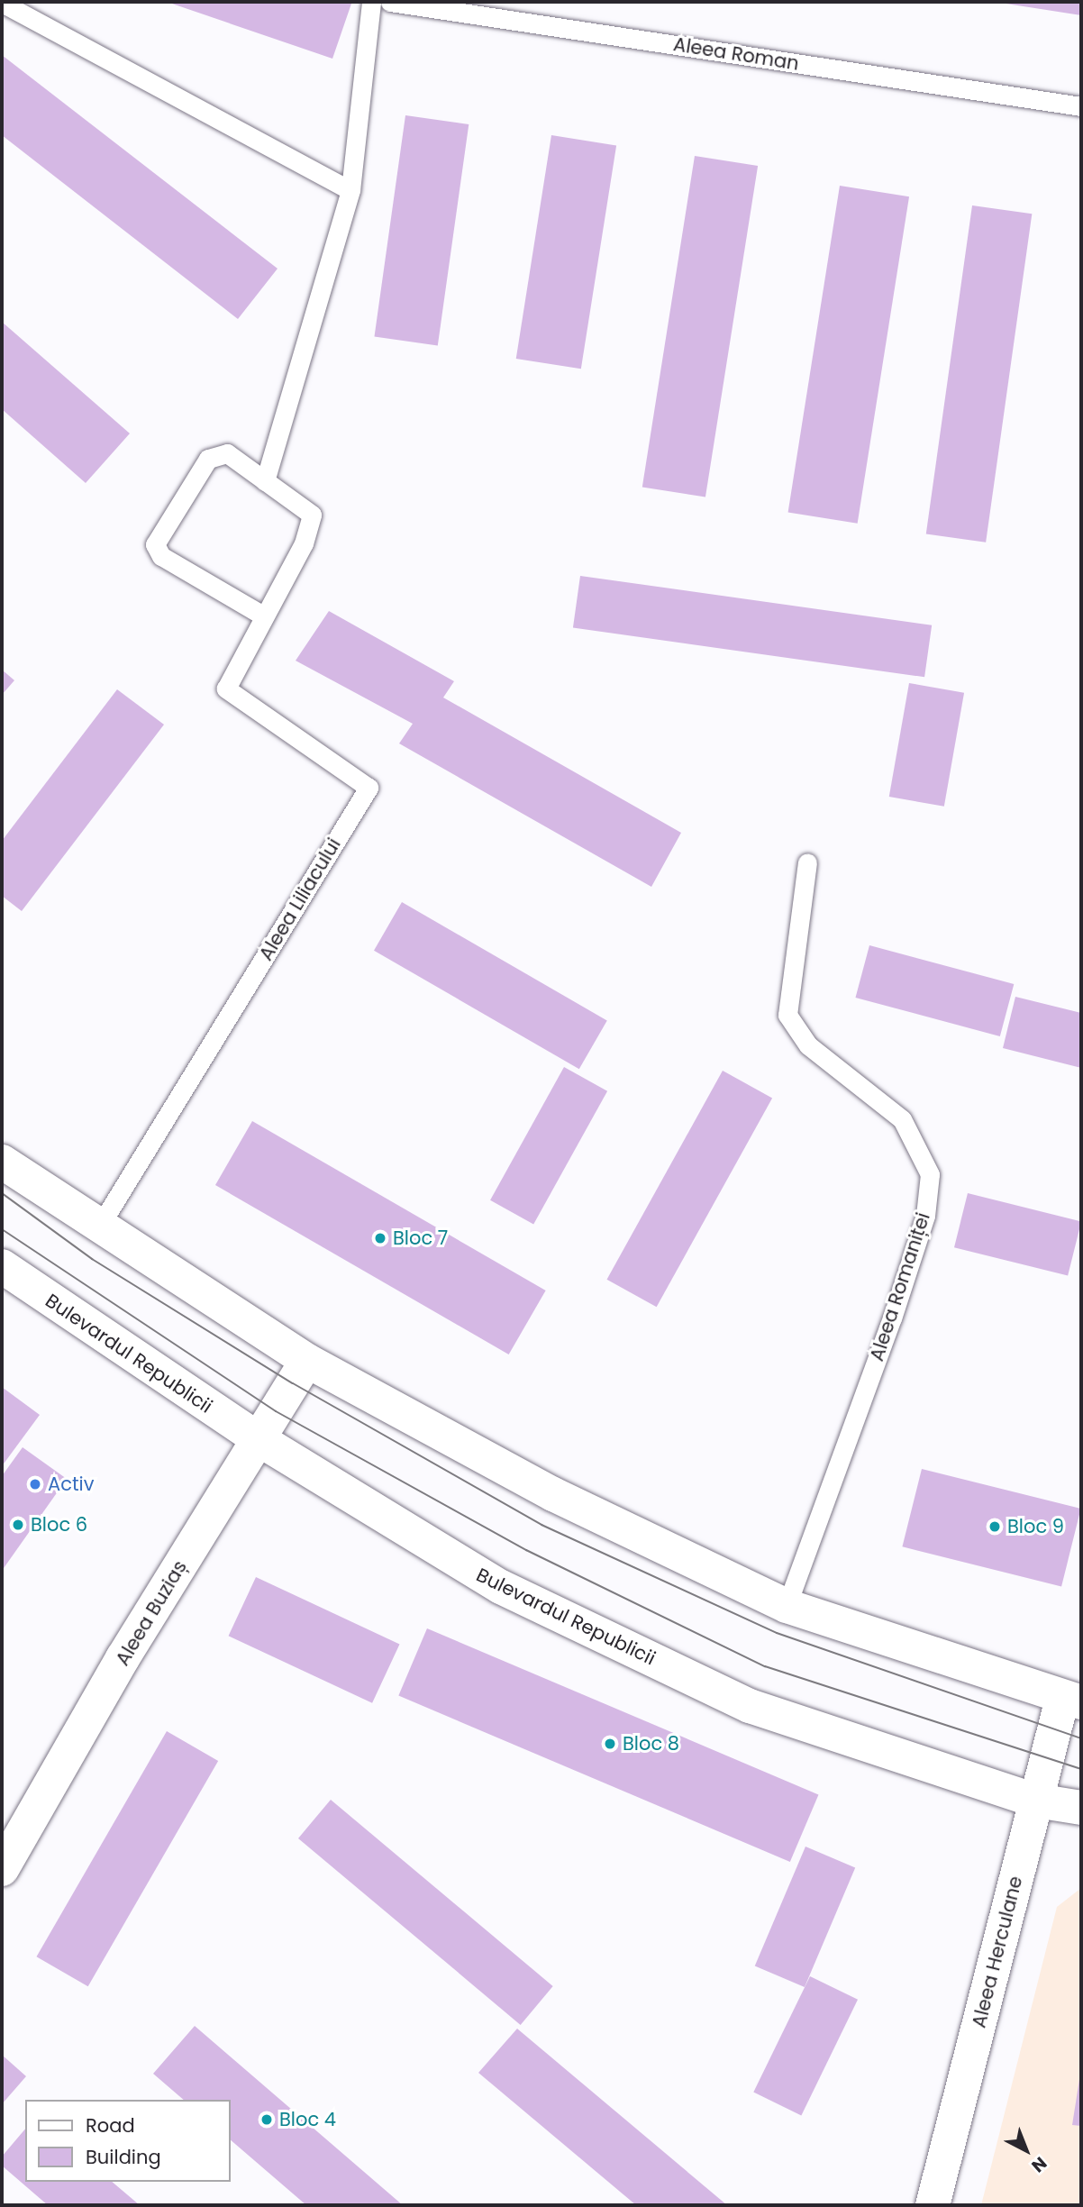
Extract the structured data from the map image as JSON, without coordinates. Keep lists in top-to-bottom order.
{
  "streets": {
    "main road": ["Bulevardul Republicii", "Aleea Buziaș", "Aleea Herculane"],
    "lane": ["Aleea Roman", "Aleea Liliacului", "Aleea Romaniței"]
  },
  "crossings": [
    ["Bulevardul Republicii", "Aleea Buziaș"],
    ["Bulevardul Republicii", "Aleea Herculane"]
  ],
  "places": [
    "Bloc 7",
    "Activ",
    "Bloc 6",
    "Bloc 9",
    "Bloc 8",
    "Bloc 4"
  ],
  "legend": ["Road", "Building"],
  "north": "bottom right"
}
